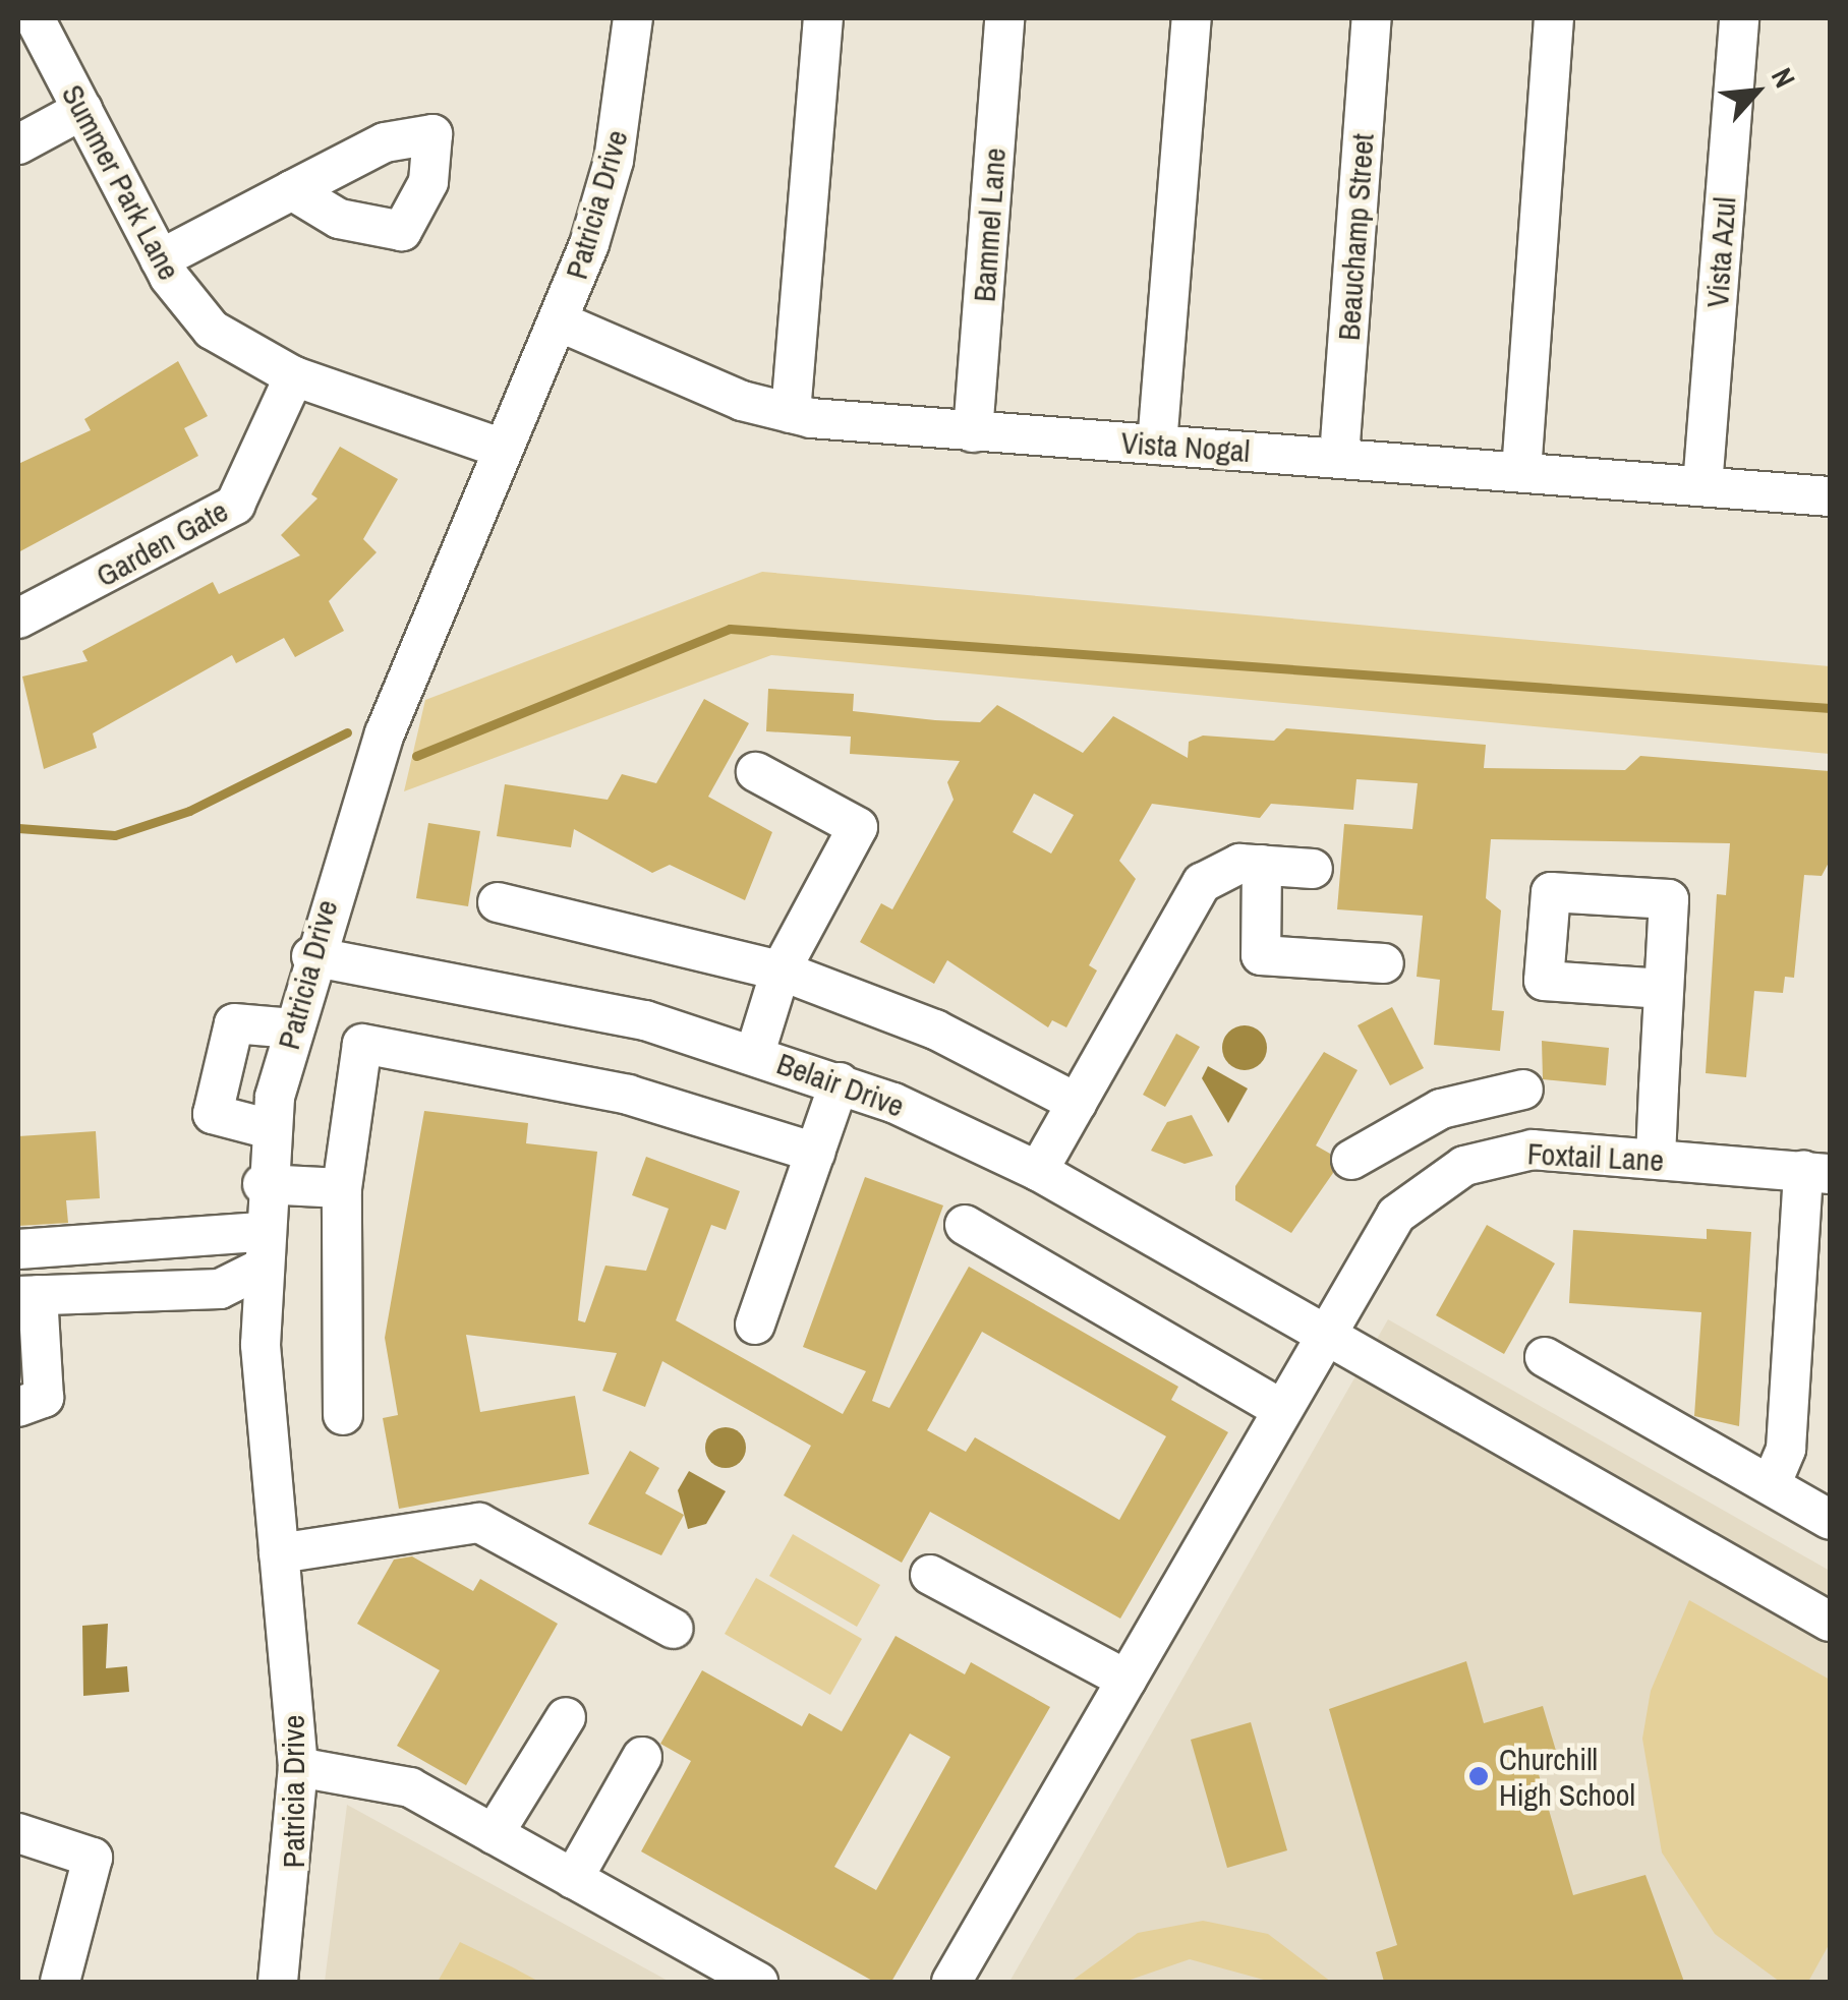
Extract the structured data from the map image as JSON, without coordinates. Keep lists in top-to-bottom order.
{
  "streets": {
    "street": [
      "Summer Park Lane",
      "Patricia Drive",
      "Bammel Lane",
      "Beauchamp Street",
      "Vista Azul",
      "Vista Nogal",
      "Garden Gate",
      "Belair Drive",
      "Foxtail Lane"
    ]
  },
  "crossings": [
    ["Summer Park Lane", "Patricia Drive"],
    ["Summer Park Lane", "Garden Gate"],
    ["Patricia Drive", "Vista Nogal"],
    ["Patricia Drive", "Belair Drive"],
    ["Bammel Lane", "Vista Nogal"],
    ["Beauchamp Street", "Vista Nogal"],
    ["Vista Azul", "Vista Nogal"],
    ["Belair Drive", "Foxtail Lane"]
  ],
  "places": ["Churchill High School"],
  "north": "top right"
}
